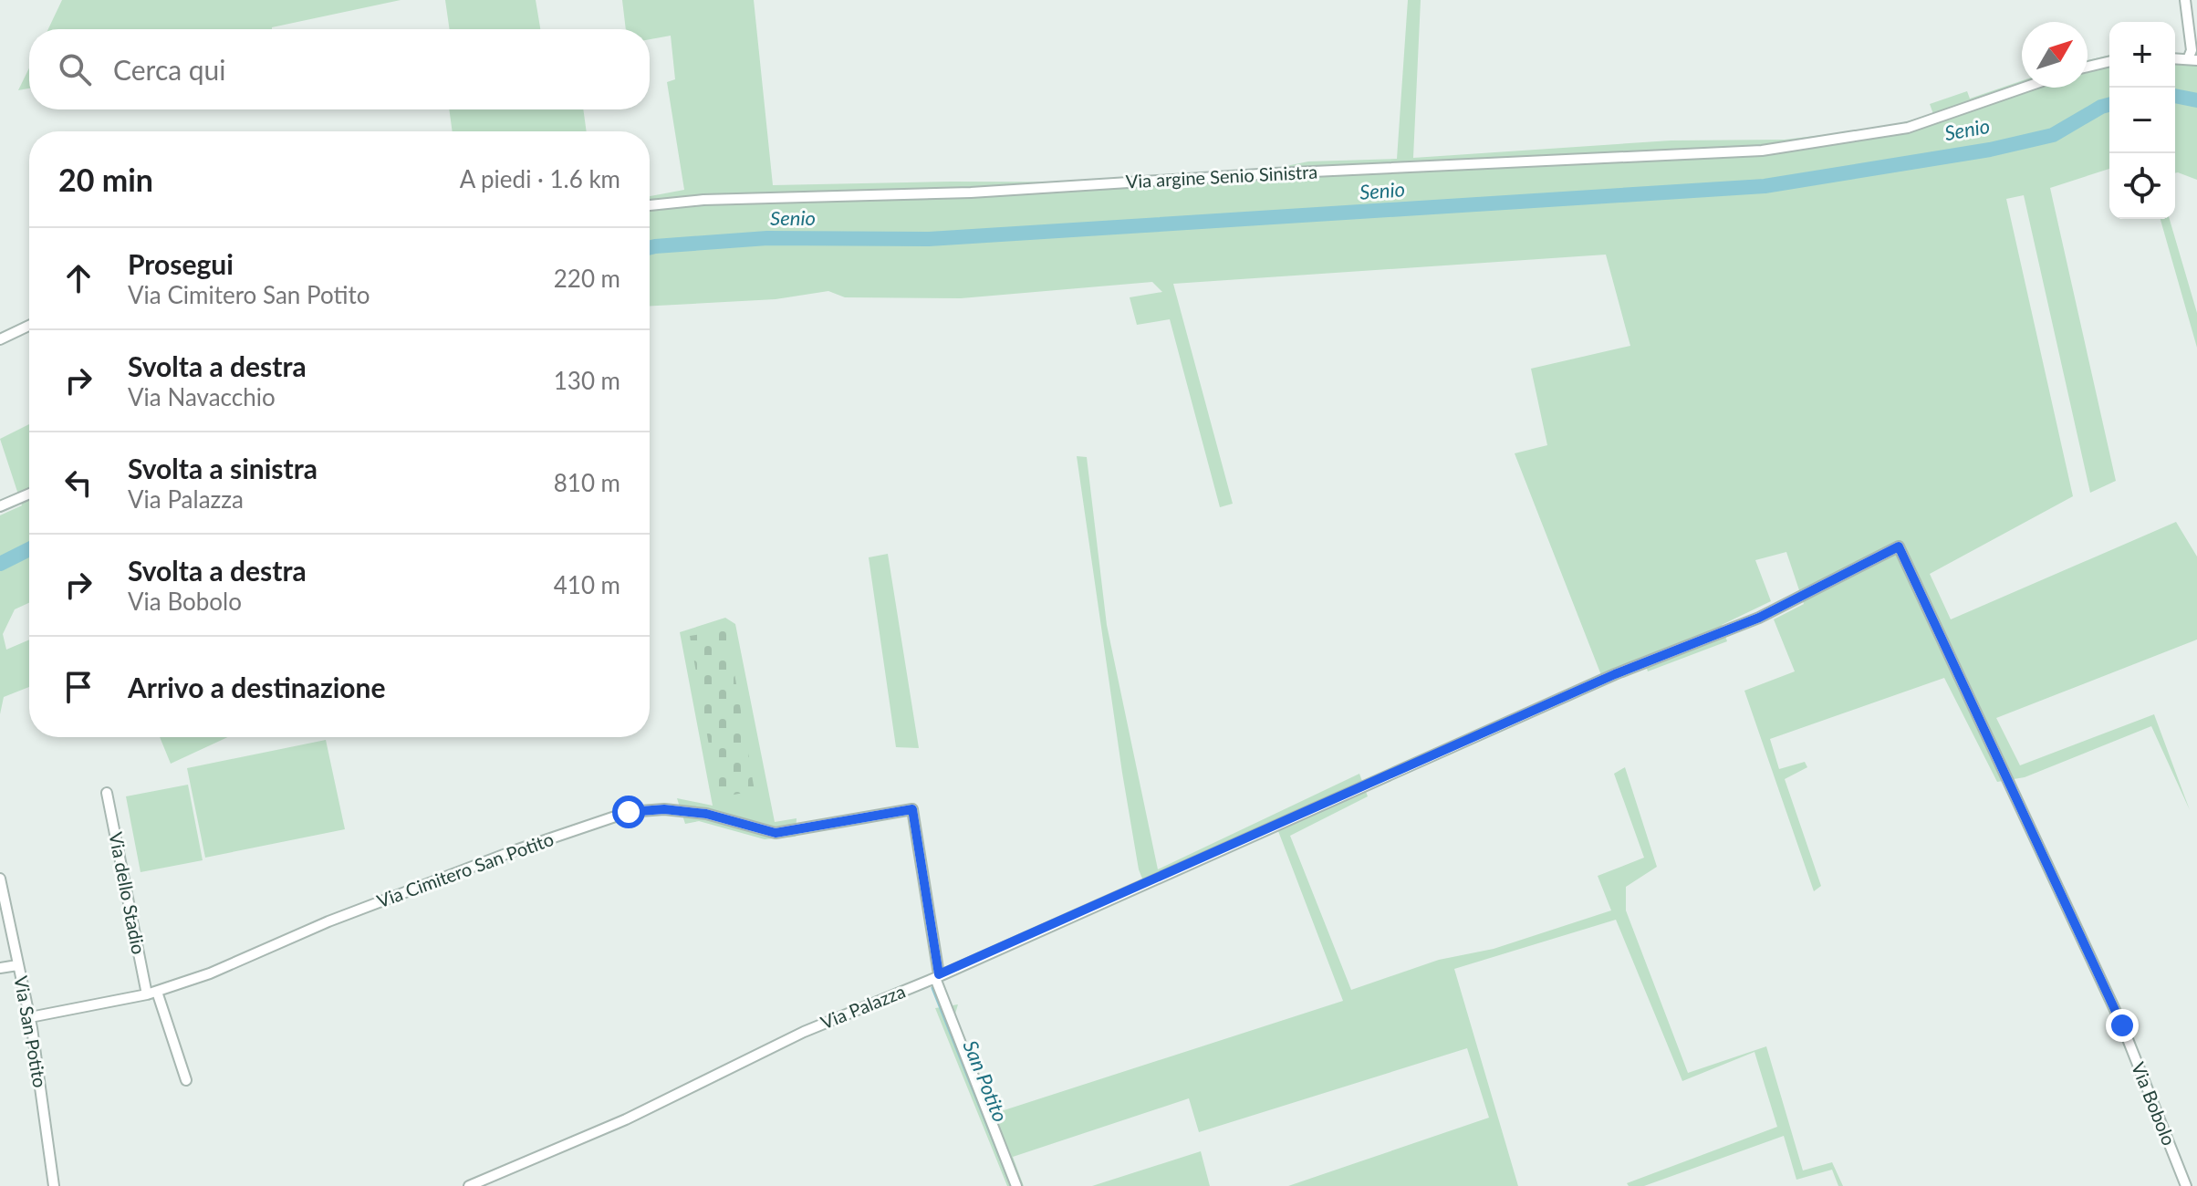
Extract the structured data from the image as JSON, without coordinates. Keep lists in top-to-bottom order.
{
  "streets": {
    "street": [
      "Via argine Senio Sinistra",
      "Via Cimitero San Potito",
      "Via dello Stadio",
      "Via Palazza",
      "Via San Potito",
      "Via Bobolo"
    ]
  },
  "crossings": [
    ["Via Cimitero San Potito", "Via dello Stadio"],
    ["Via Cimitero San Potito", "Via Palazza"],
    ["Via Cimitero San Potito", "Via San Potito"],
    ["Via Palazza", "Via Bobolo"]
  ],
  "water": ["Senio", "San Potito"],
  "north": "top right",
  "page": {
    "map_buttons": ["+", "−"],
    "search": "Cerca qui",
    "heading": ["20 min", "A piedi · 1.6 km"],
    "list": [
      ["Prosegui", "Via Cimitero San Potito", "220 m"],
      ["Svolta a destra", "Via Navacchio", "130 m"],
      ["Svolta a sinistra", "Via Palazza", "810 m"],
      ["Svolta a destra", "Via Bobolo", "410 m"],
      "Arrivo a destinazione"
    ]
  }
}
